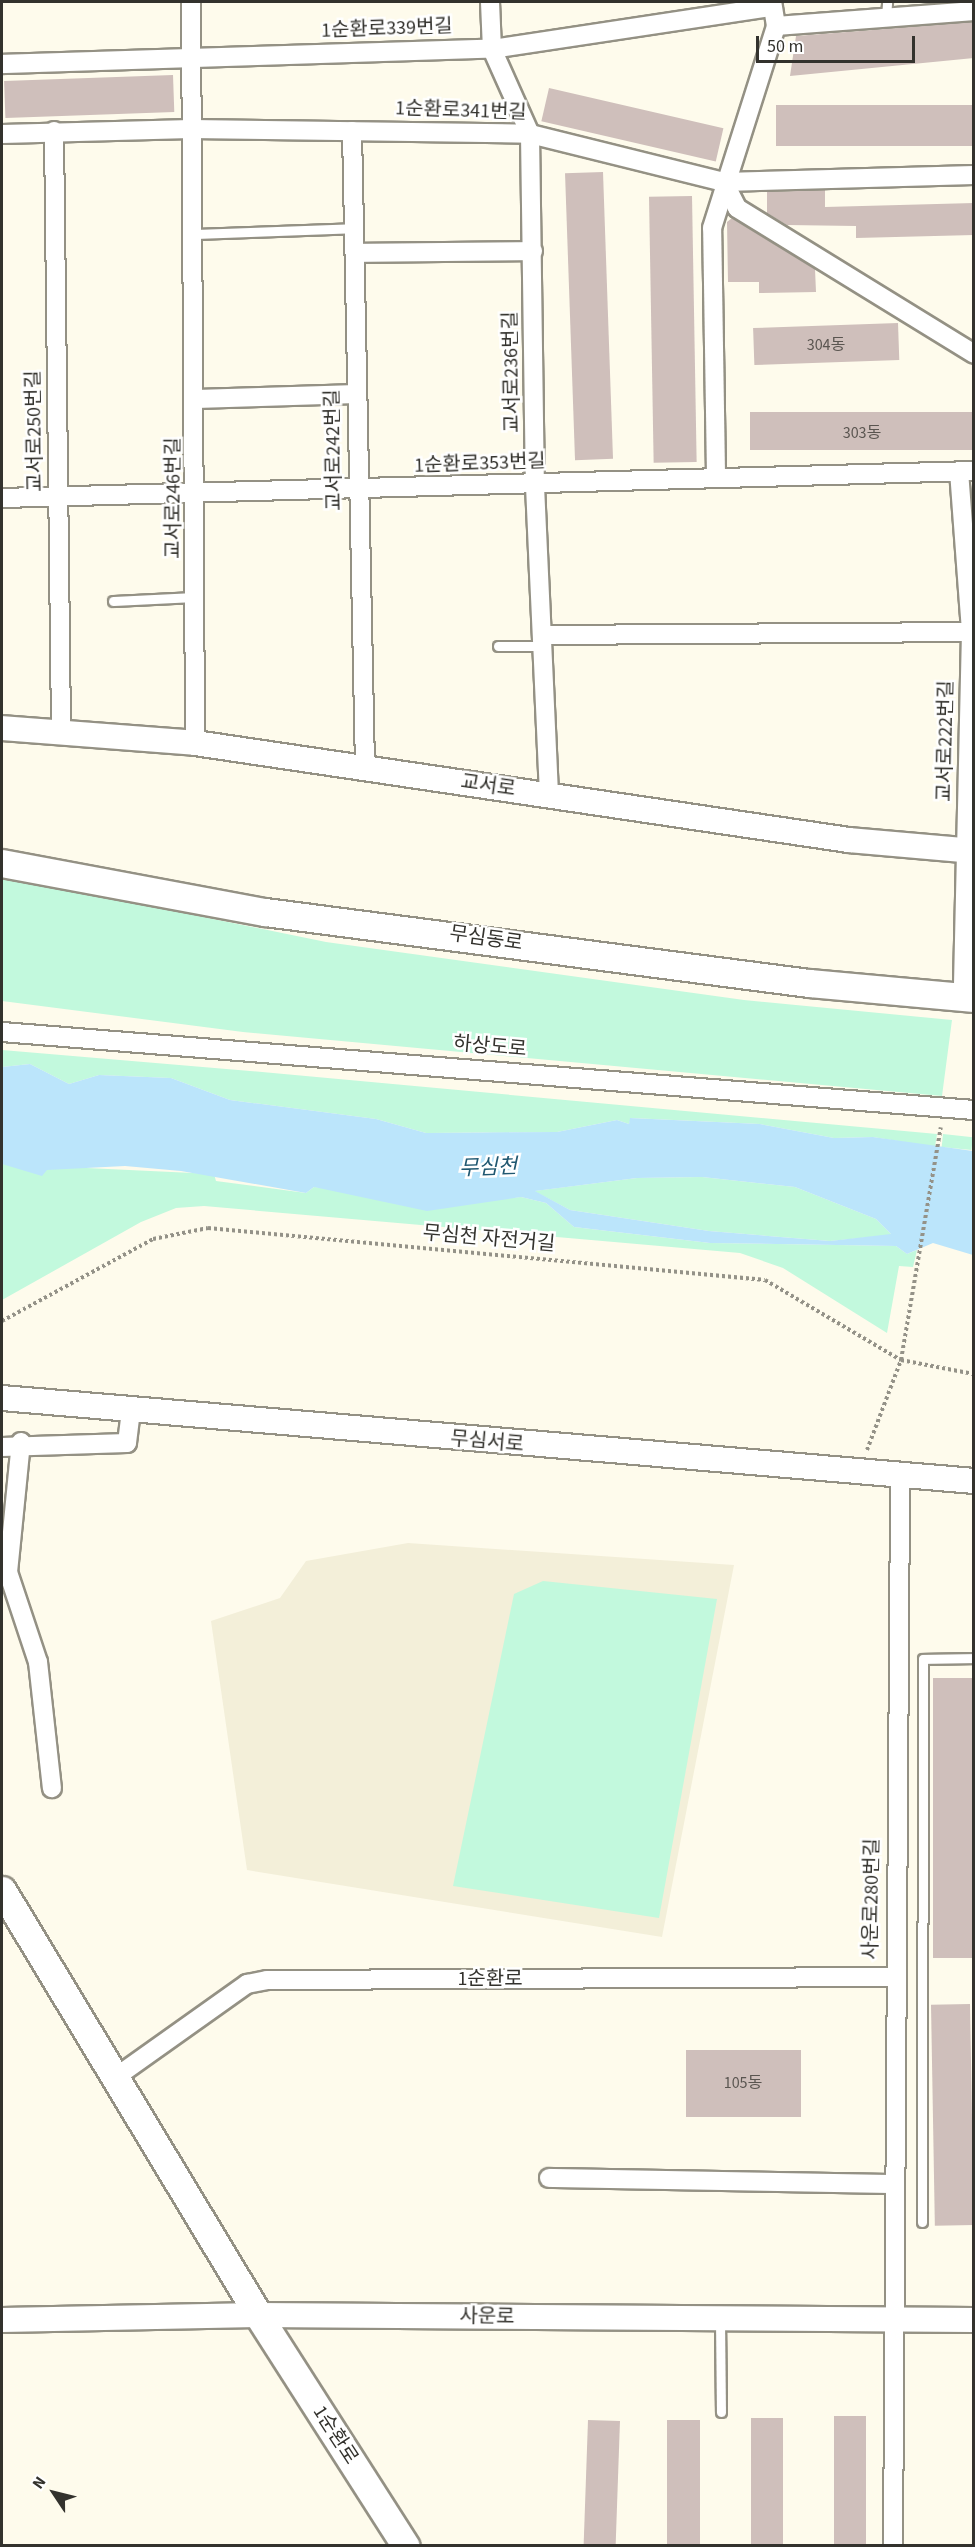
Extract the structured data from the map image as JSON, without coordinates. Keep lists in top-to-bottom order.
{
  "streets": {
    "main road": ["무심동로", "1순환로"],
    "street": [
      "1순환로339번길",
      "1순환로341번길",
      "교서로236번길",
      "교서로250번길",
      "교서로242번길",
      "1순환로353번길",
      "교서로246번길",
      "교서로222번길",
      "교서로",
      "하상도로",
      "무심서로",
      "사운로280번길",
      "사운로"
    ],
    "path": ["무심천 자전거길"]
  },
  "crossings": [
    ["1순환로339번길", "교서로246번길"],
    ["1순환로341번길", "교서로236번길"],
    ["1순환로341번길", "교서로250번길"],
    ["1순환로341번길", "교서로242번길"],
    ["1순환로341번길", "교서로246번길"],
    ["교서로236번길", "1순환로353번길"],
    ["교서로236번길", "교서로"],
    ["교서로250번길", "1순환로353번길"],
    ["교서로250번길", "교서로"],
    ["교서로242번길", "1순환로353번길"],
    ["교서로242번길", "교서로"],
    ["1순환로353번길", "교서로246번길"],
    ["1순환로353번길", "교서로222번길"],
    ["교서로246번길", "교서로"],
    ["교서로222번길", "교서로"],
    ["교서로222번길", "무심동로"],
    ["무심서로", "사운로280번길"],
    ["사운로280번길", "1순환로"],
    ["사운로280번길", "사운로"],
    ["1순환로", "사운로"]
  ],
  "water": ["무심천"],
  "house_numbers": ["304동", "303동", "105동"],
  "scale_bar": "50 m",
  "north": "top left"
}
